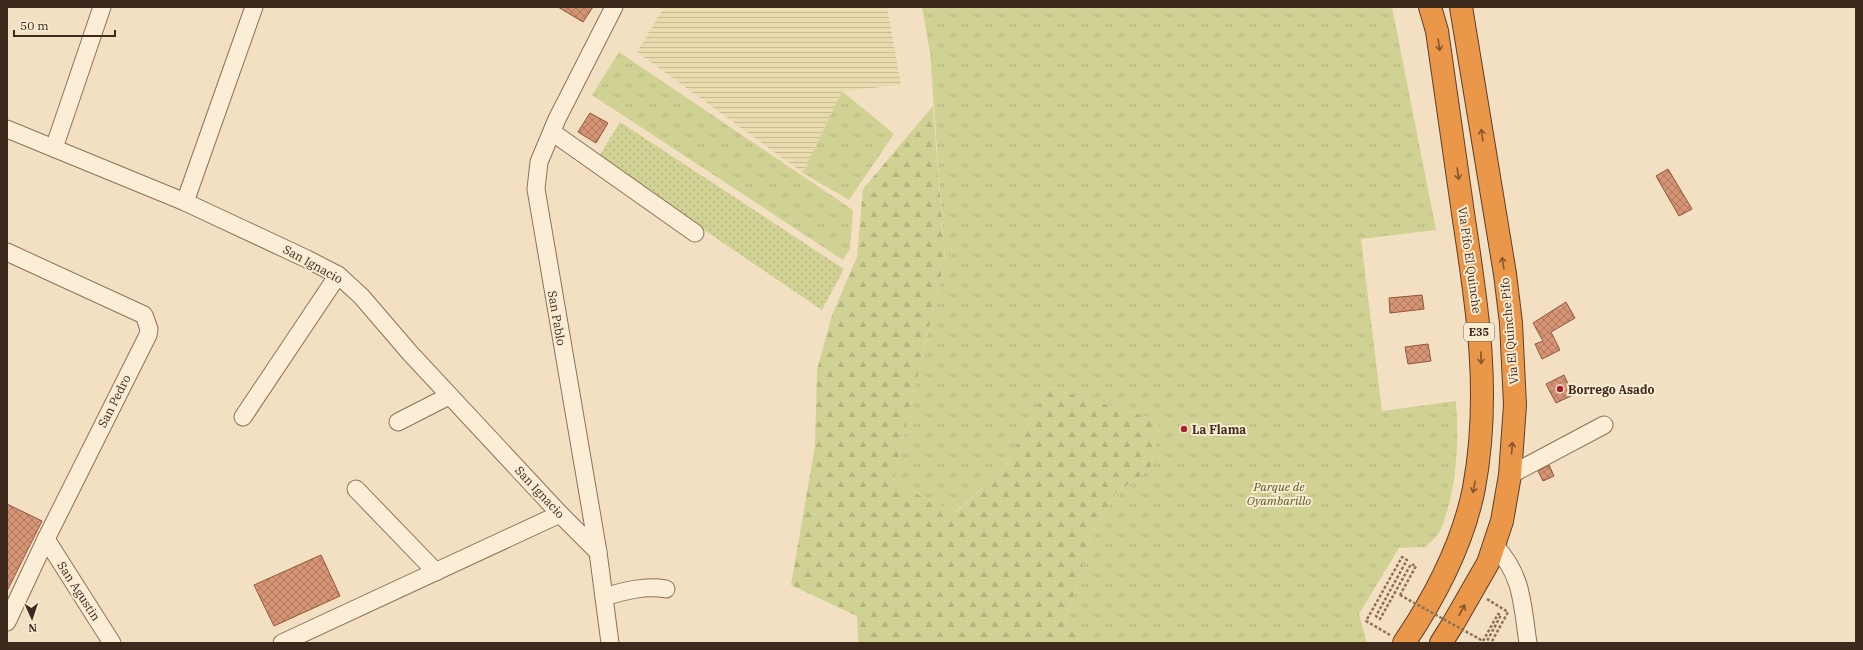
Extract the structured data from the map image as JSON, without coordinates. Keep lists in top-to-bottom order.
{
  "streets": {
    "highway": ["Via Pifo El Quinche", "Via El Quinche Pifo", "E35"],
    "street": [
      "San Ignacio",
      "San Pablo",
      "San Pedro",
      "San Agustin"
    ]
  },
  "crossings": [
    ["San Ignacio", "San Pablo"],
    ["San Pedro", "San Agustin"]
  ],
  "one_way": ["Via Pifo El Quinche", "Via El Quinche Pifo"],
  "parks": ["Parque de Oyambarillo"],
  "places": ["Borrego Asado", "La Flama"],
  "scale_bar": "50 m",
  "north": "bottom"
}
